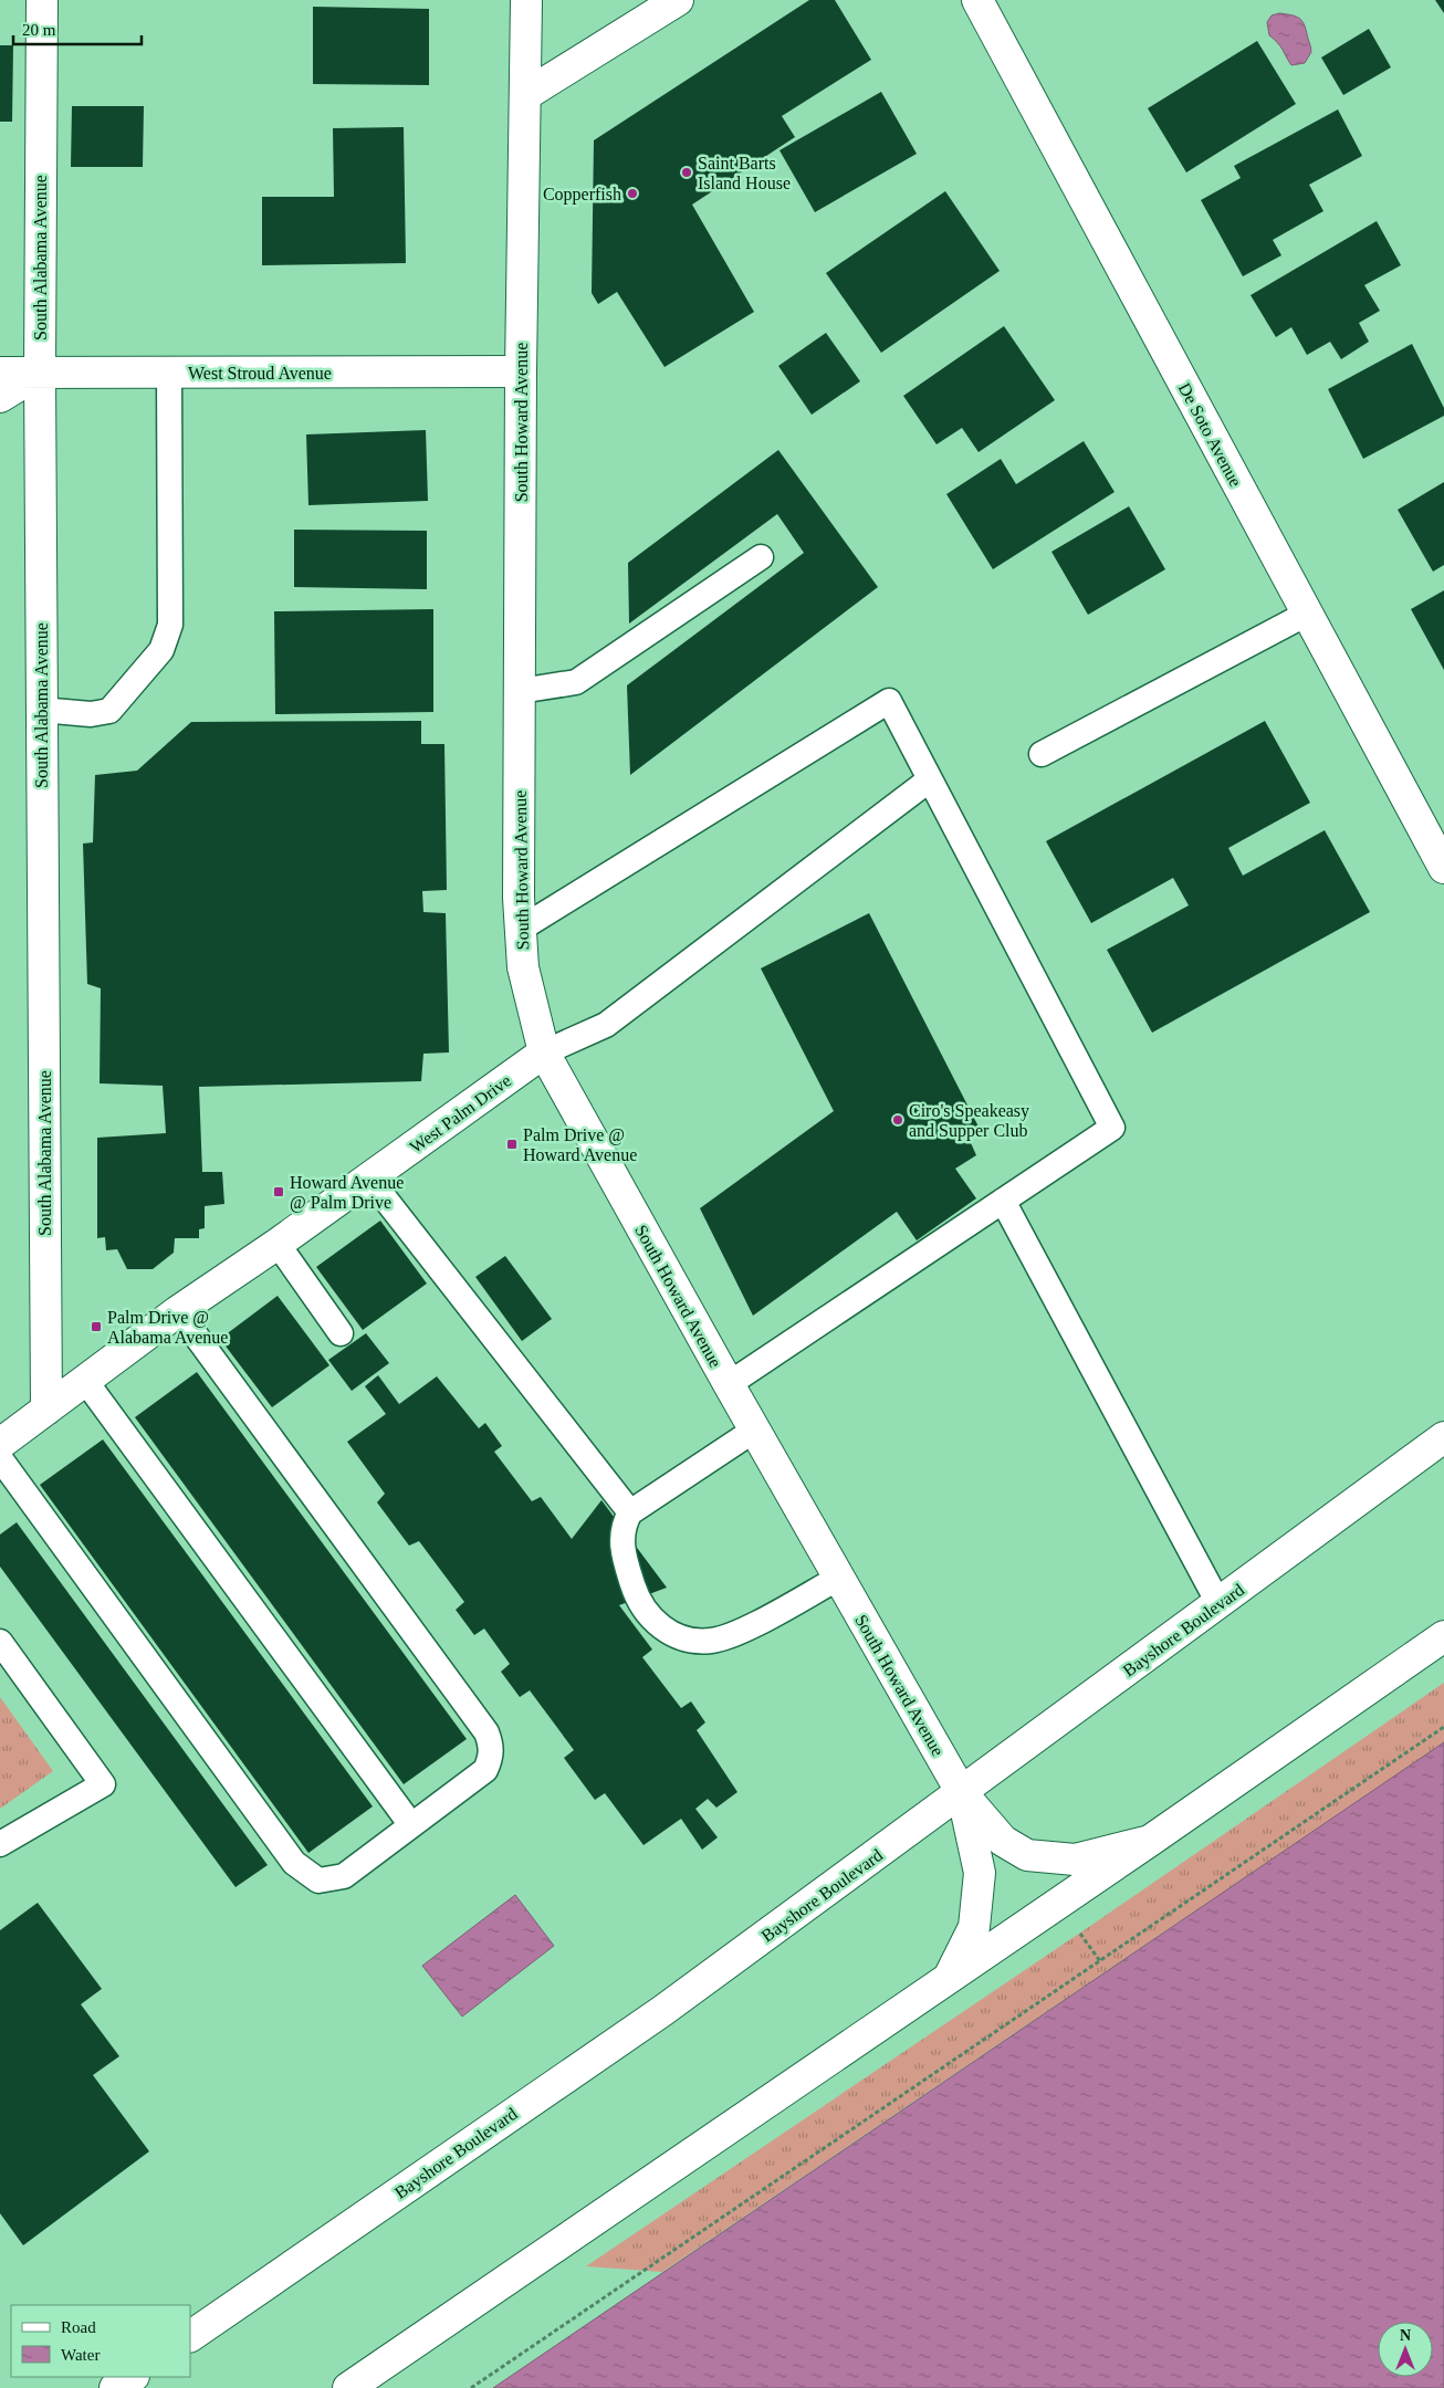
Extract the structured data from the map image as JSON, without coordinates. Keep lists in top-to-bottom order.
{
  "streets": {
    "main road": [
      "South Alabama Avenue",
      "West Stroud Avenue",
      "South Howard Avenue",
      "De Soto Avenue",
      "West Palm Drive",
      "Bayshore Boulevard"
    ]
  },
  "crossings": [
    ["South Alabama Avenue", "West Stroud Avenue"],
    ["South Alabama Avenue", "West Palm Drive"],
    ["West Stroud Avenue", "South Howard Avenue"],
    ["South Howard Avenue", "West Palm Drive"],
    ["South Howard Avenue", "Bayshore Boulevard"]
  ],
  "places": {
    "other": ["Saint Barts Island House", "Copperfish", "Ciro's Speakeasy and Supper Club"],
    "transit": ["Palm Drive @ Howard Avenue", "Howard Avenue @ Palm Drive", "Palm Drive @ Alabama Avenue"]
  },
  "legend": ["Road", "Water"],
  "scale_bar": "20 m",
  "north": "top"
}
